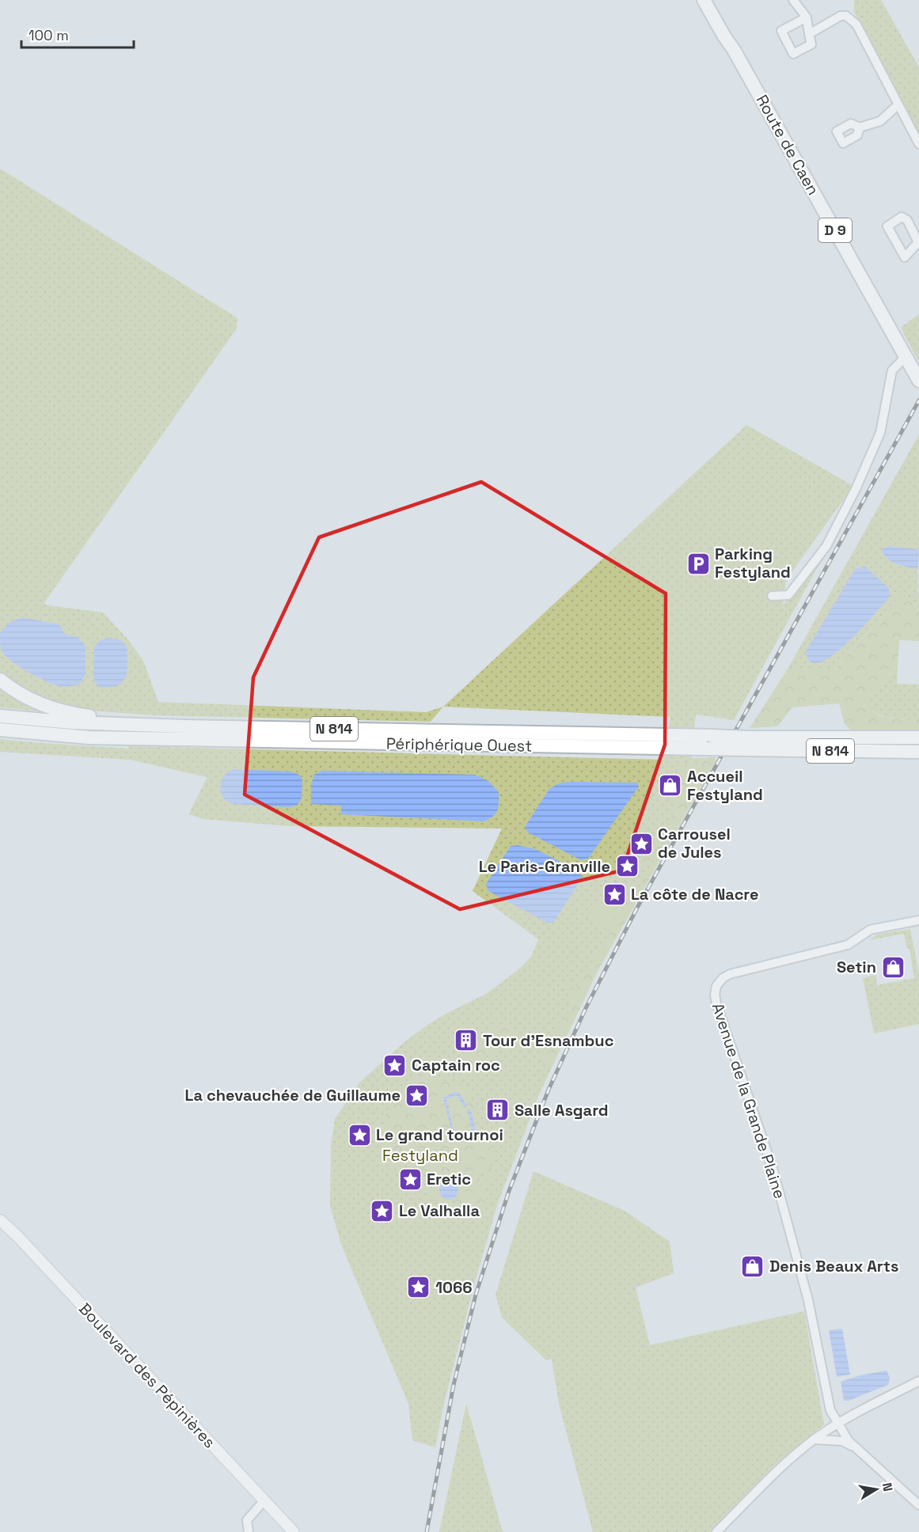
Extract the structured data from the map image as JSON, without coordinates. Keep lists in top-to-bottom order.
{
  "streets": {
    "main road": [
      "Route de Caen",
      "D 9",
      "N 814",
      "Périphérique Ouest",
      "Boulevard des Pépinières"
    ],
    "street": ["Avenue de la Grande Plaine"]
  },
  "crossings": [
    ["Route de Caen", "D 9"]
  ],
  "parks": ["Festyland"],
  "places": {
    "parking": ["Parking Festyland"],
    "shop": ["Accueil Festyland", "Setin", "Denis Beaux Arts"],
    "place": [
      "Carrousel de Jules",
      "Le Paris-Granville",
      "La côte de Nacre",
      "Captain roc",
      "La chevauchée de Guillaume",
      "Le grand tournoi",
      "Eretic",
      "Le Valhalla",
      "1066"
    ],
    "building": ["Tour d'Esnambuc", "Salle Asgard"]
  },
  "scale_bar": "100 m",
  "north": "right"
}
